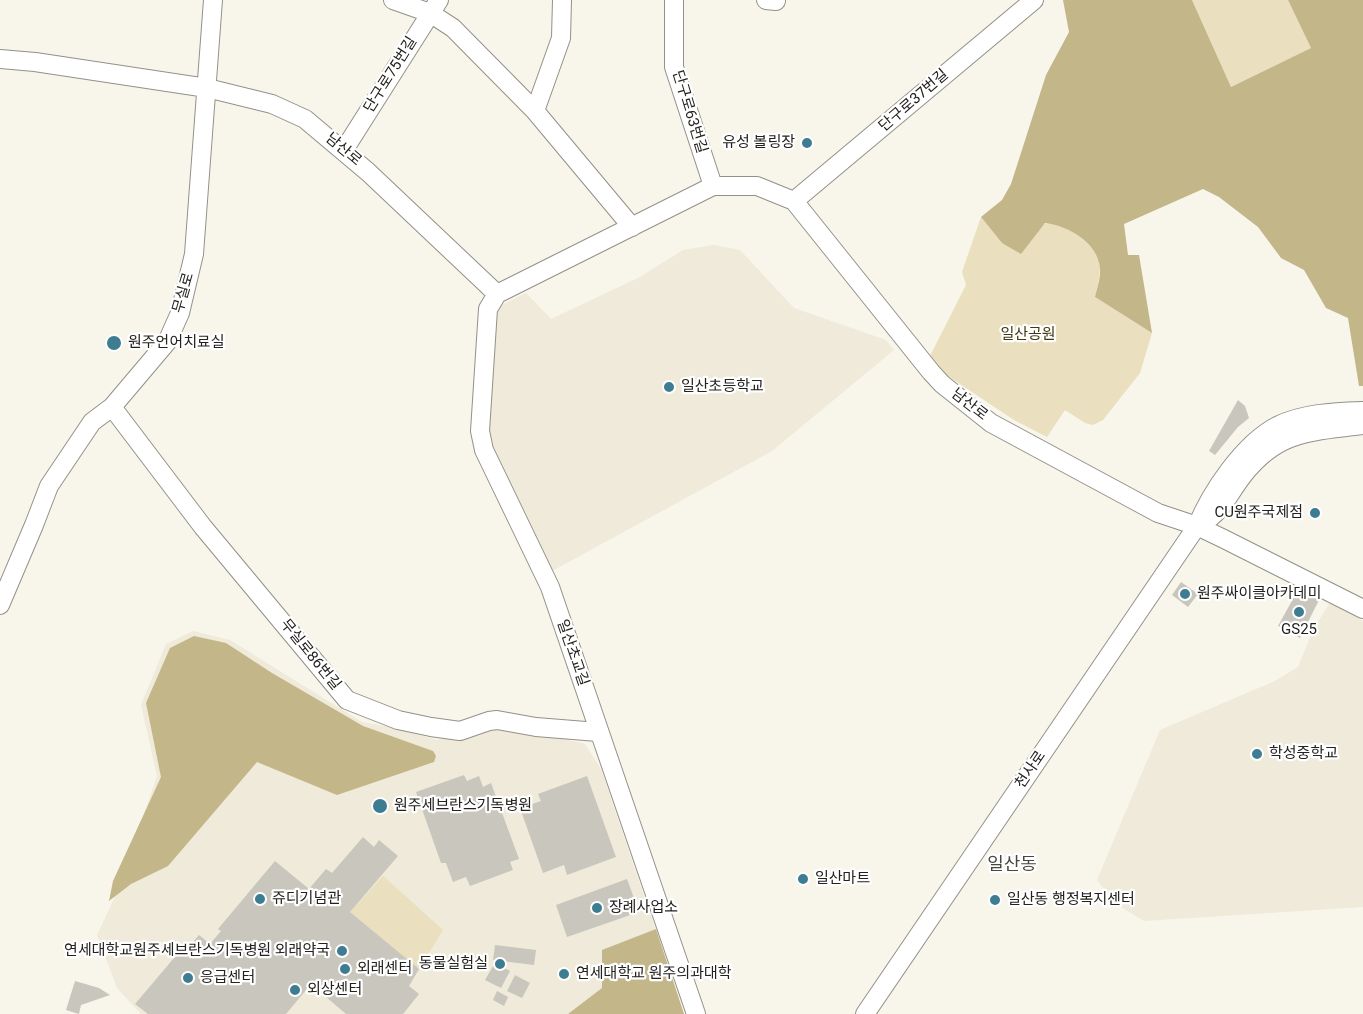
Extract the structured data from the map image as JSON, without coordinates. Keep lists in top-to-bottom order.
{
  "streets": {
    "street": [
      "단구로75번길",
      "단구로37번길",
      "단구로63번길",
      "남산로",
      "무실로",
      "일산초교길",
      "무실로86번길",
      "천사로"
    ]
  },
  "crossings": [
    ["단구로75번길", "남산로"],
    ["단구로37번길", "남산로"],
    ["단구로63번길", "남산로"],
    ["남산로", "무실로"],
    ["남산로", "일산초교길"],
    ["남산로", "천사로"],
    ["무실로", "무실로86번길"],
    ["일산초교길", "무실로86번길"]
  ],
  "districts": ["일산동"],
  "parks": ["일산공원"],
  "places": [
    "유성 볼링장",
    "원주언어치료실",
    "일산초등학교",
    "CU원주국제점",
    "원주싸이클아카데미",
    "GS25",
    "학성중학교",
    "원주세브란스기독병원",
    "일산마트",
    "쥬디기념관",
    "일산동 행정복지센터",
    "장례사업소",
    "연세대학교원주세브란스기독병원 외래약국",
    "동물실험실",
    "외래센터",
    "연세대학교 원주의과대학",
    "응급센터",
    "외상센터"
  ]
}
